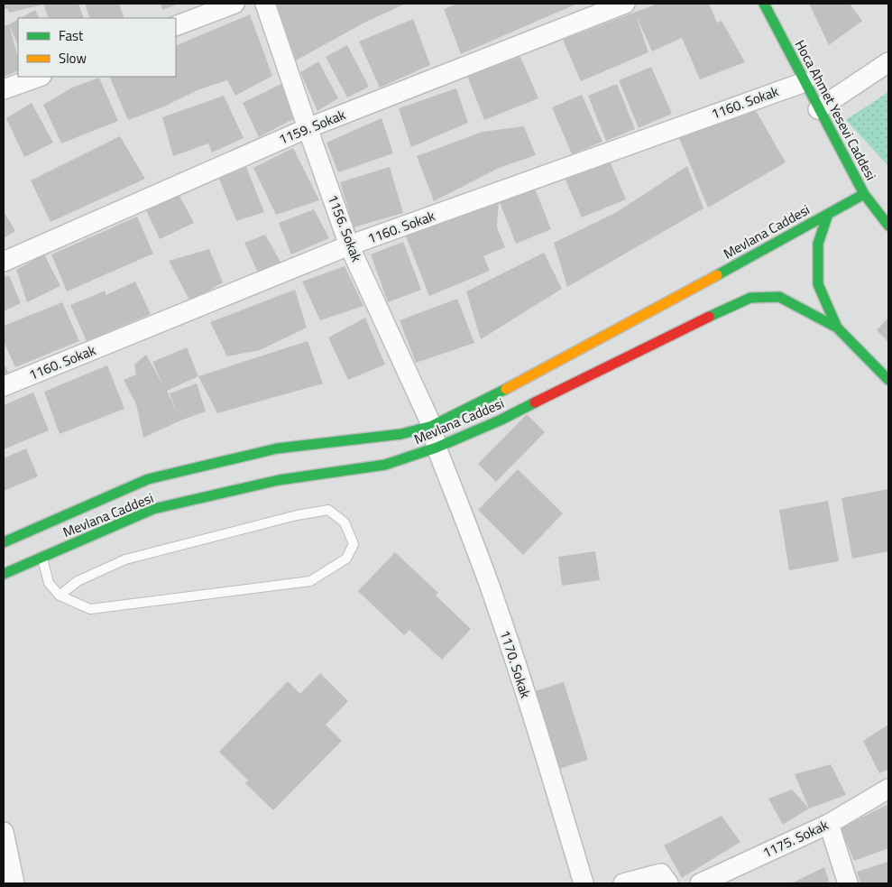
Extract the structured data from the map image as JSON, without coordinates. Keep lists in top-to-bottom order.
{
  "streets": {
    "main road": ["Hoca Ahmet Yesevi Caddesi", "Mevlana Caddesi"],
    "street": [
      "1160. Sokak",
      "1159. Sokak",
      "1156. Sokak",
      "1170. Sokak",
      "1175. Sokak"
    ]
  },
  "crossings": [
    ["1160. Sokak", "Hoca Ahmet Yesevi Caddesi"],
    ["1160. Sokak", "1156. Sokak"],
    ["Hoca Ahmet Yesevi Caddesi", "Mevlana Caddesi"],
    ["1159. Sokak", "1156. Sokak"],
    ["1156. Sokak", "Mevlana Caddesi"],
    ["1156. Sokak", "1170. Sokak"],
    ["Mevlana Caddesi", "1170. Sokak"]
  ],
  "legend": ["Fast", "Slow"]
}
